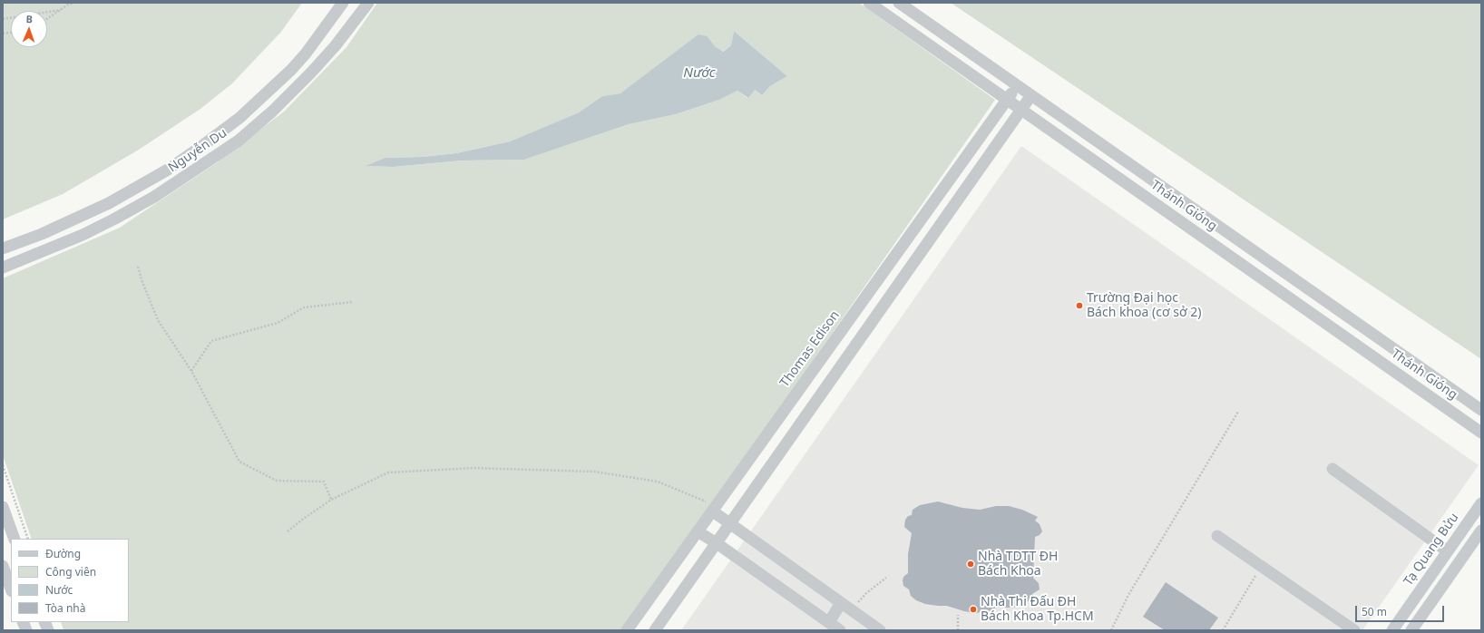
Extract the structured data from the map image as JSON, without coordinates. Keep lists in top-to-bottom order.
{
  "streets": {
    "street": [
      "Nguyễn Du",
      "Thánh Gióng",
      "Thomas Edison",
      "Tạ Quang Bửu"
    ]
  },
  "crossings": [
    ["Thánh Gióng", "Thomas Edison"]
  ],
  "water": ["Nước"],
  "places": ["Trường Đại học Bách khoa (cơ sở 2)", "Nhà TDTT ĐH Bách Khoa", "Nhà Thi Đấu ĐH Bách Khoa Tp.HCM"],
  "legend": [
    "Đường",
    "Công viên",
    "Nước",
    "Tòa nhà"
  ],
  "scale_bar": "50 m",
  "north": "top"
}
